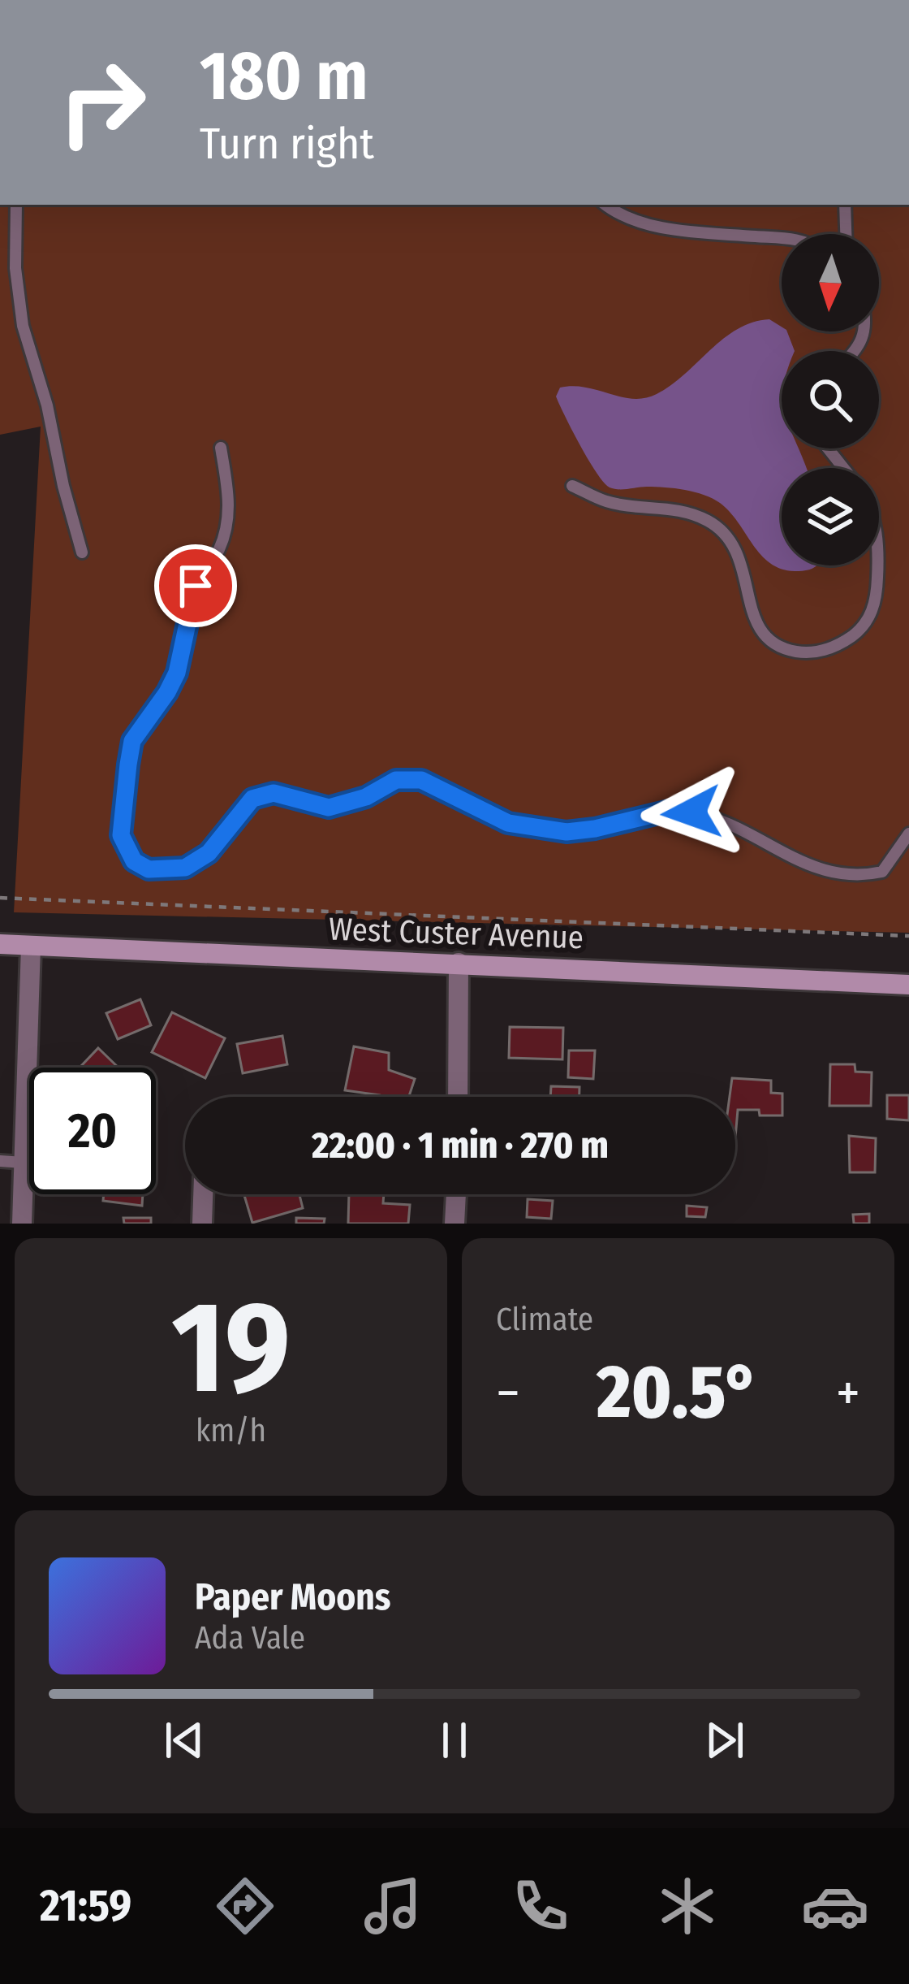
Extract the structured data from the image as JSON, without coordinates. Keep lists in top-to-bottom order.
{
  "streets": {
    "main road": ["West Custer Avenue"]
  },
  "north": "bottom",
  "page": {
    "turn": ["180 m", "Turn right"],
    "limit": "20",
    "trip": "22:00 · 1 min · 270 m",
    "tile": [
      ["19", "km/h"],
      "Climate"
    ],
    "heat": ["−", "20.5°", "+"],
    "song": ["Paper Moons", "Ada Vale"],
    "tabs": "21:59"
  }
}
